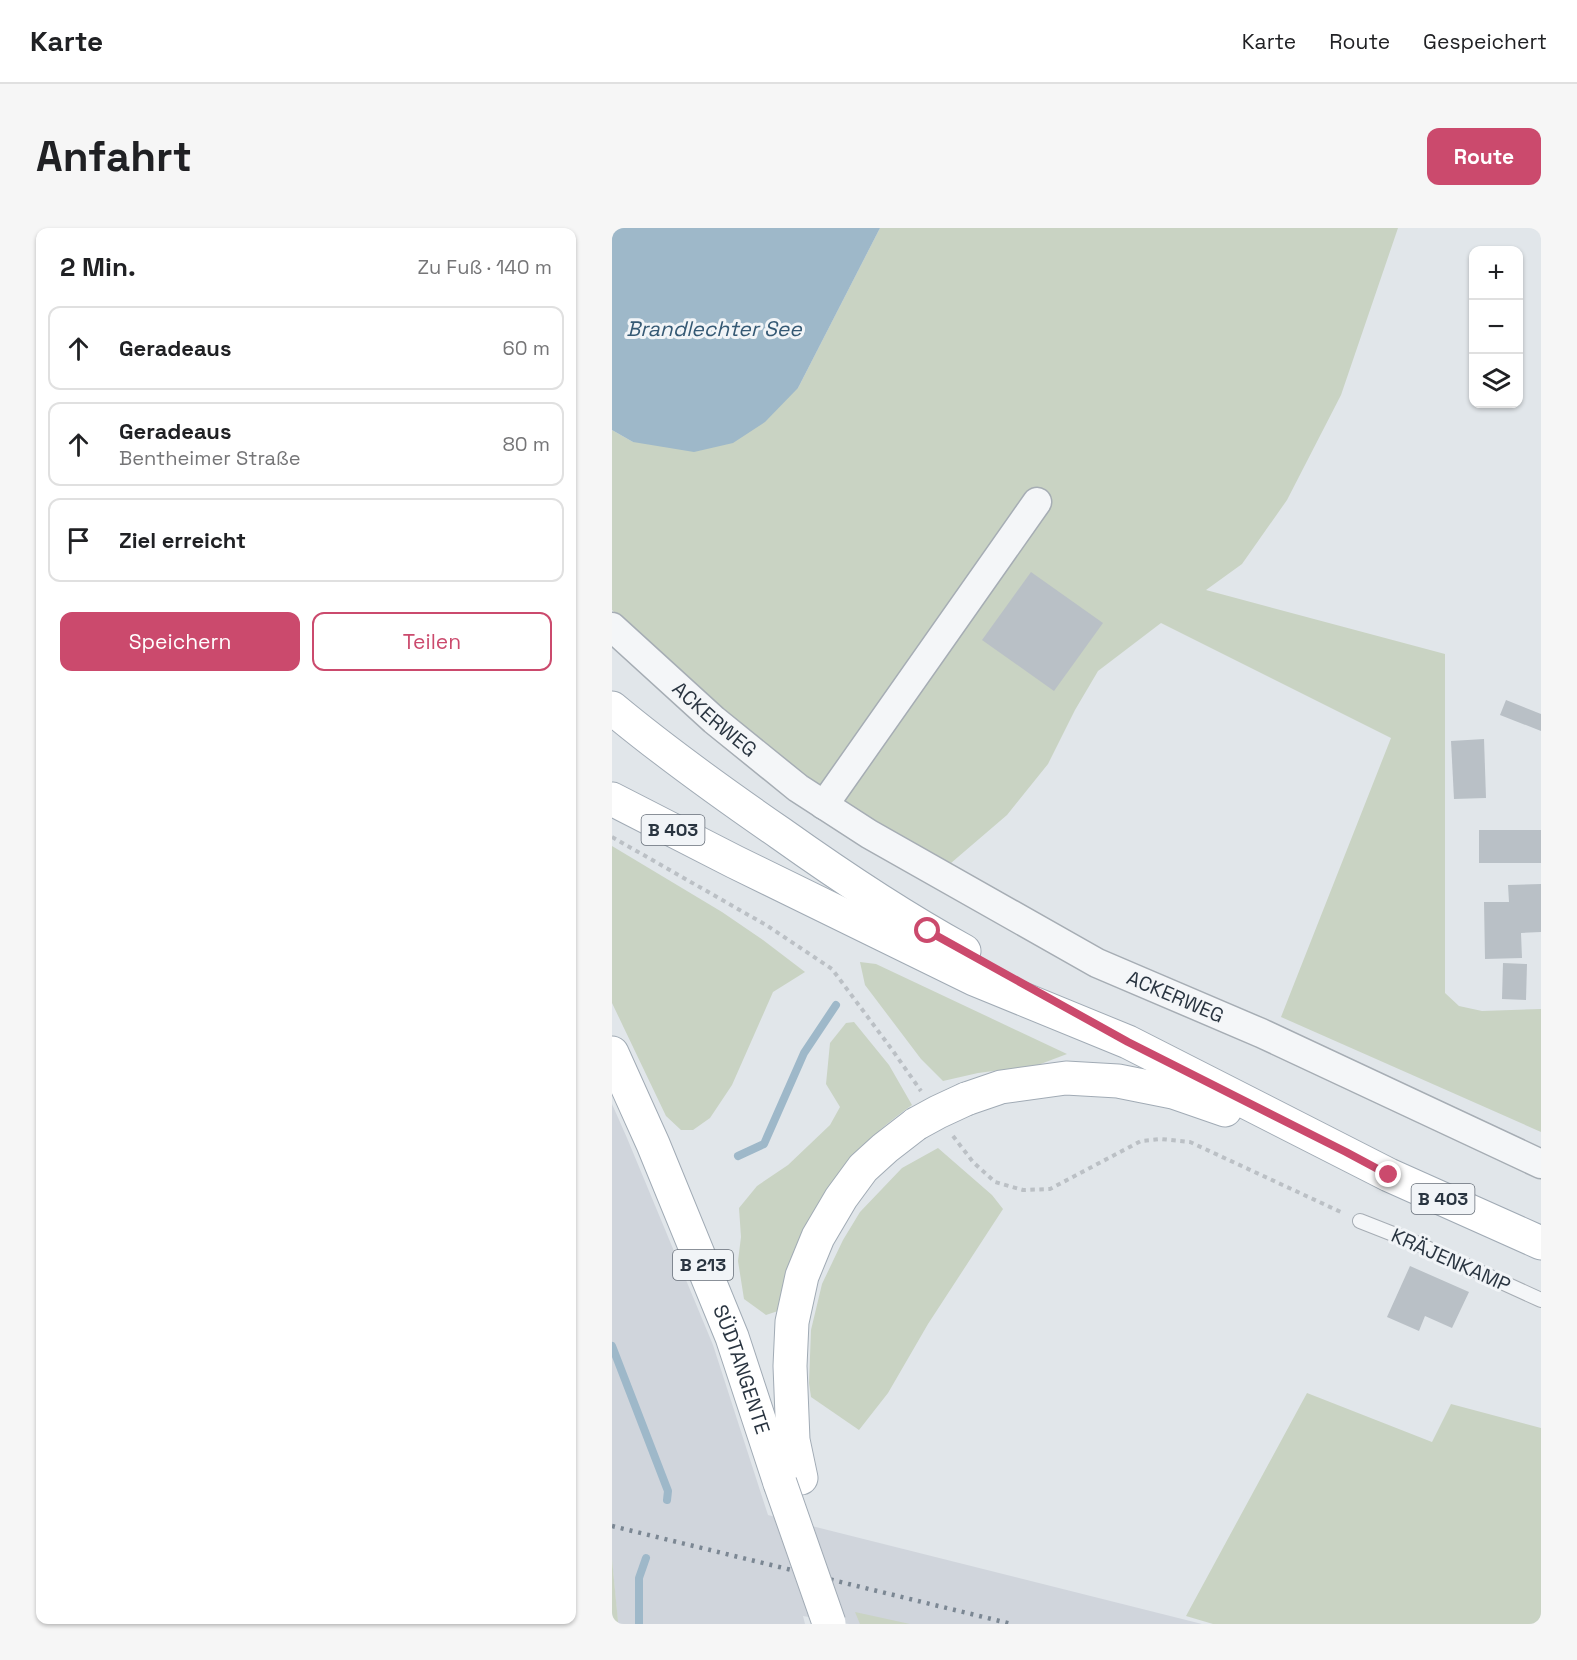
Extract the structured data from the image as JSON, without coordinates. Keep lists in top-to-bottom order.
{
  "streets": {
    "main road": ["B 403", "B 213", "SÜDTANGENTE"],
    "street": ["ACKERWEG"],
    "lane": ["KRÄJENKAMP"]
  },
  "water": ["Brandlechter See"],
  "page": {
    "header": "Karte",
    "nav": ["Karte", "Route", "Gespeichert"],
    "buttons": [
      "Route",
      ["Speichern", "Teilen"]
    ],
    "title": "Anfahrt",
    "heading": ["2 Min.", "Zu Fuß · 140 m"],
    "map_buttons": ["+", "−"],
    "list": [
      ["Geradeaus", "60 m"],
      ["Geradeaus", "Bentheimer Straße", "80 m"],
      "Ziel erreicht"
    ]
  }
}
